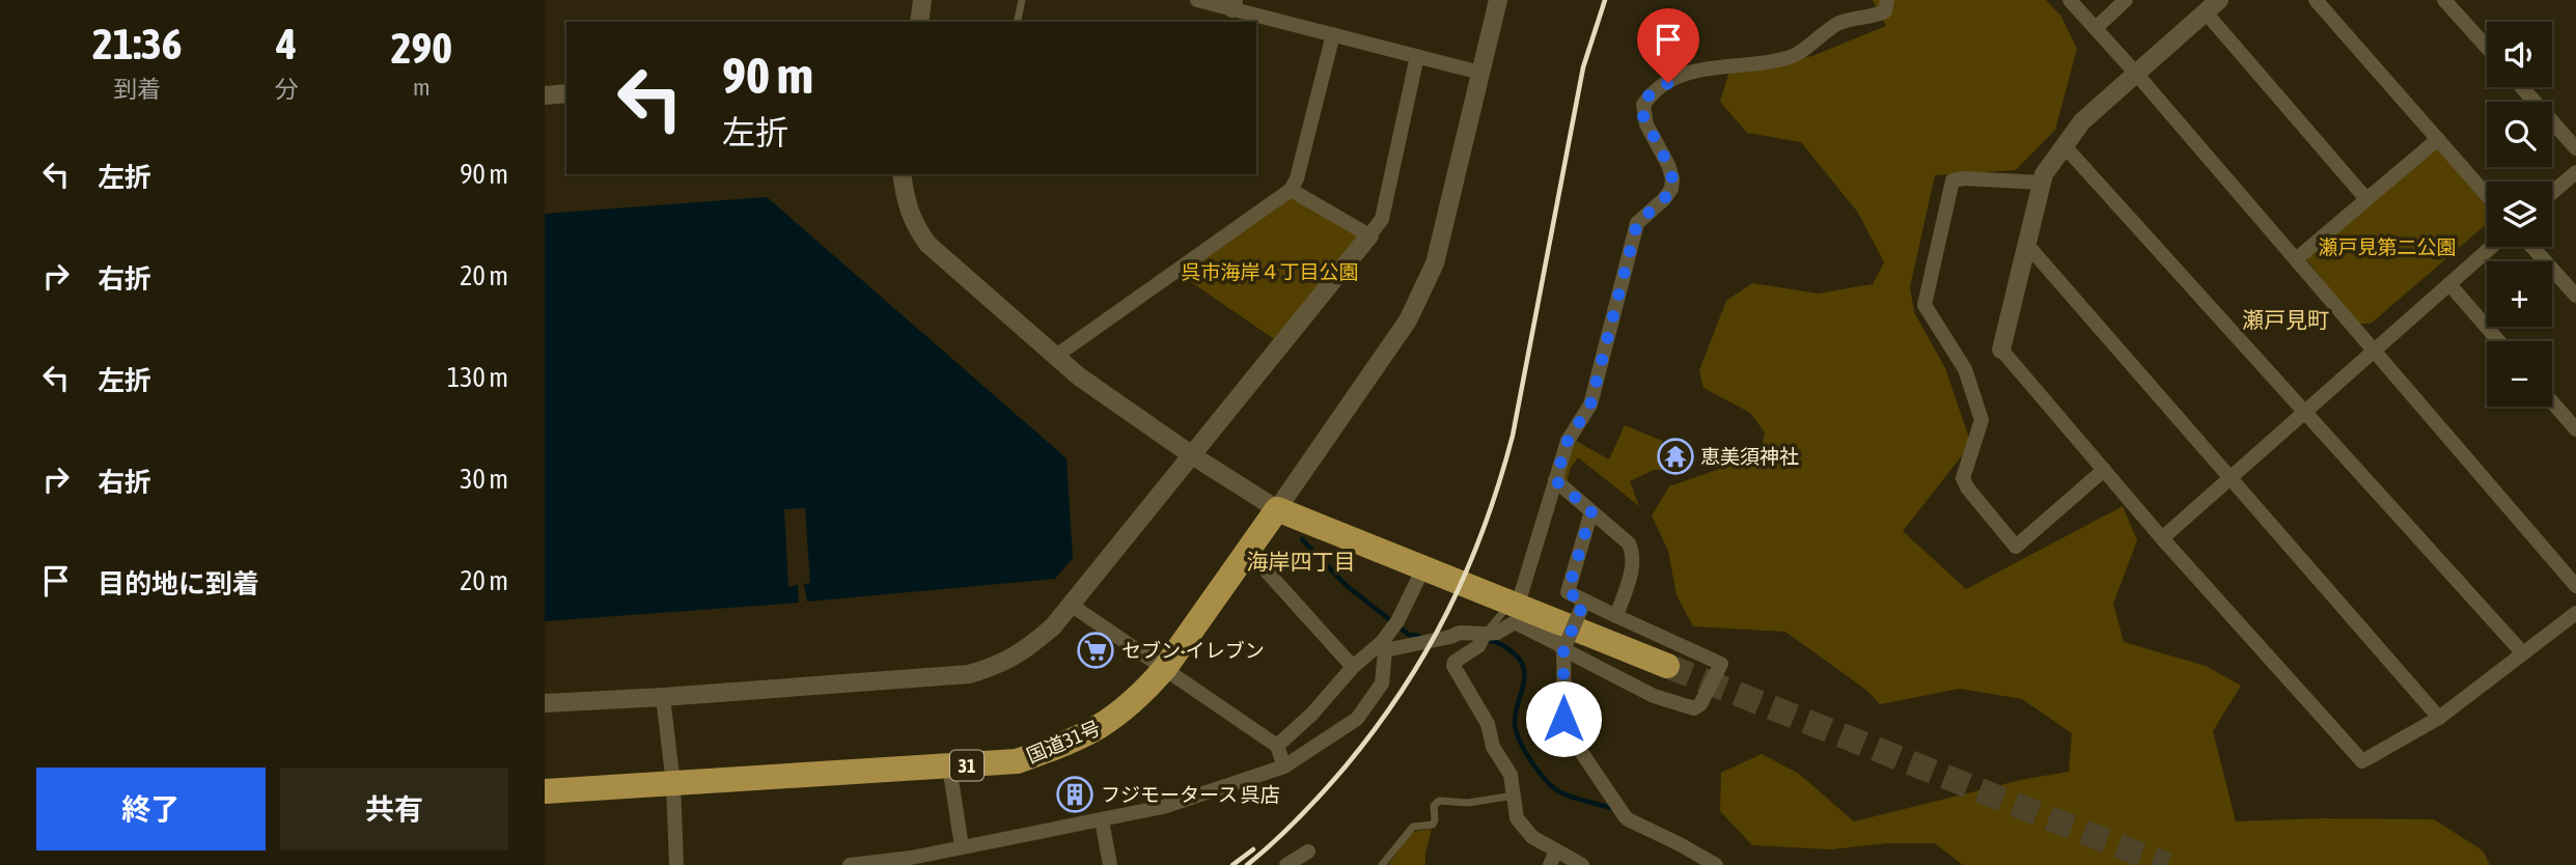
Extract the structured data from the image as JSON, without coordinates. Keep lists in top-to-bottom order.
{
  "streets": {
    "highway": ["国道31号", "31"]
  },
  "districts": ["瀬戸見町", "海岸四丁目"],
  "parks": ["瀬戸見第二公園", "呉市海岸４丁目公園"],
  "places": {
    "temple": ["恵美須神社"],
    "supermarket": ["セブン-イレブン"],
    "building": ["フジモータース 呉店"]
  },
  "page": {
    "eta": [
      "21:36",
      "到着",
      "4",
      "分",
      "290",
      "m"
    ],
    "map_buttons": ["+", "−"],
    "turn": ["90 m", "左折"],
    "list": [
      {
        "name": "左折",
        "value": "90 m"
      },
      {
        "name": "右折",
        "value": "20 m"
      },
      {
        "name": "左折",
        "value": "130 m"
      },
      {
        "name": "右折",
        "value": "30 m"
      },
      {
        "name": "目的地に到着",
        "value": "20 m"
      }
    ],
    "buttons": ["終了", "共有"]
  }
}
